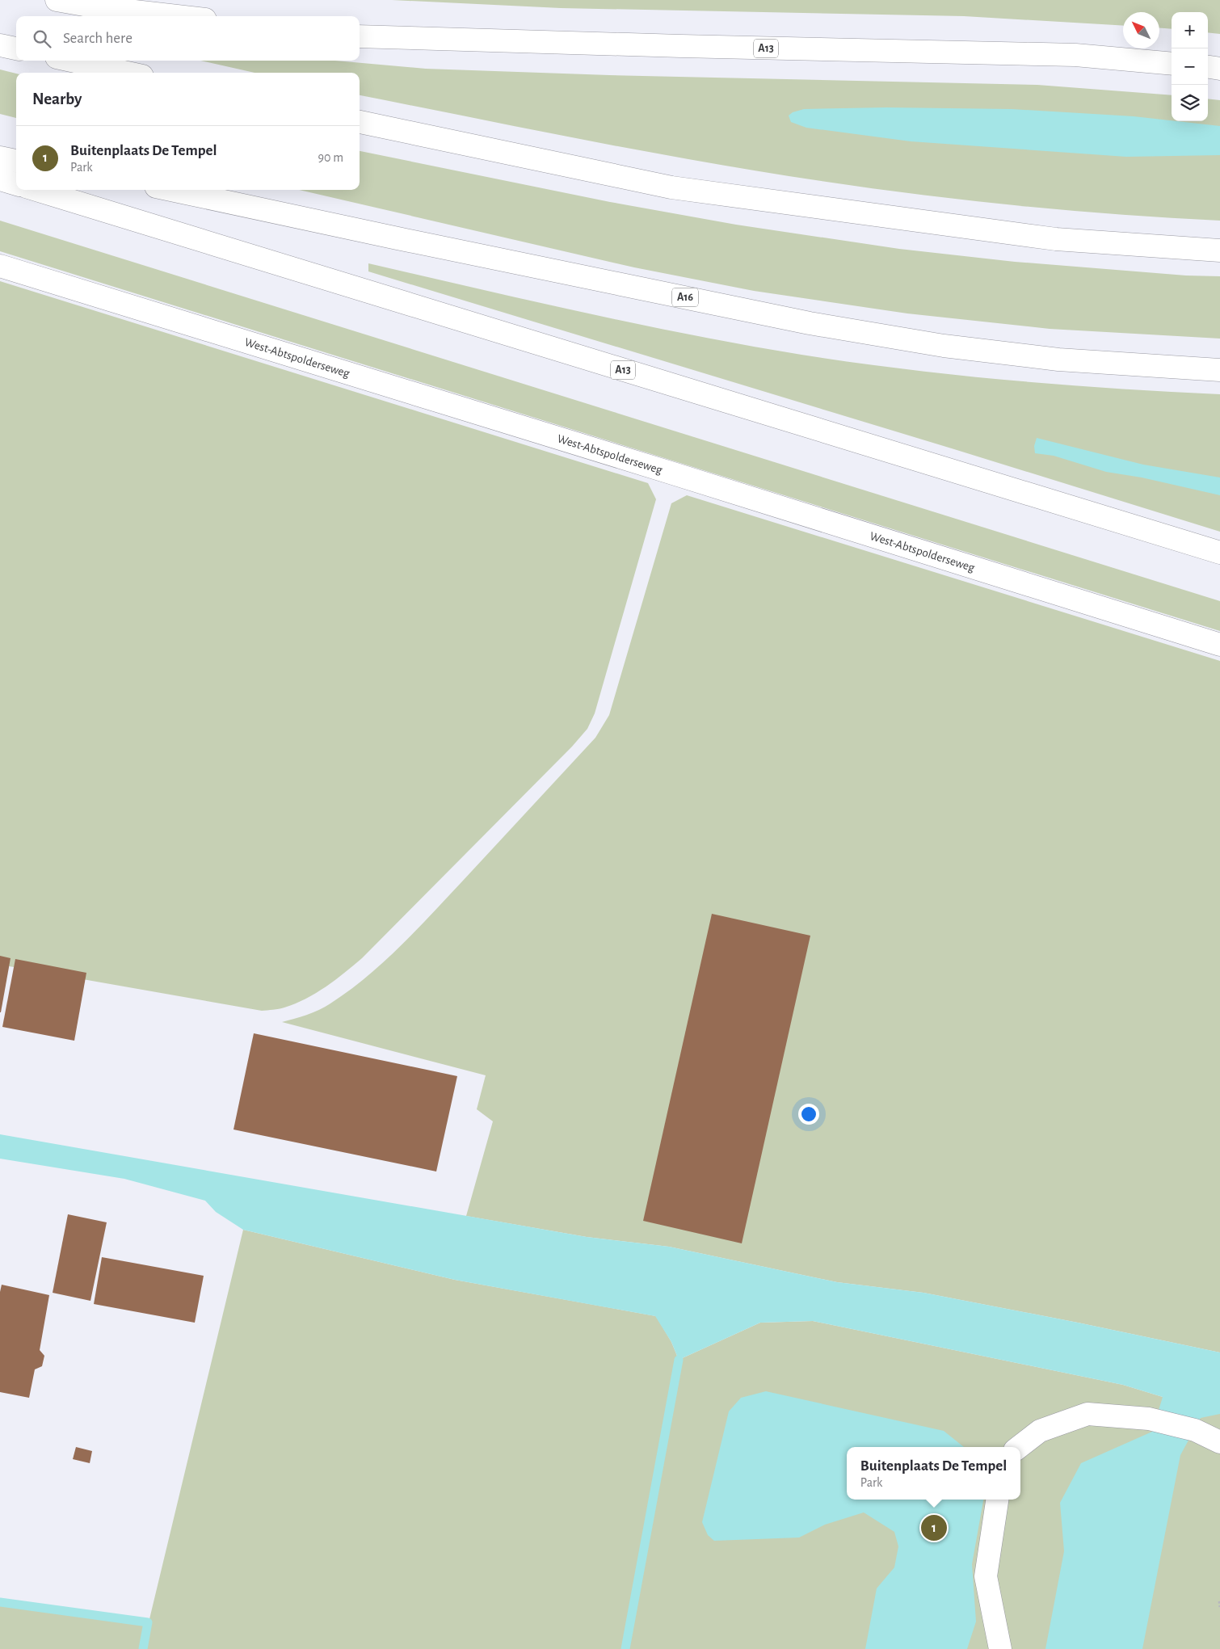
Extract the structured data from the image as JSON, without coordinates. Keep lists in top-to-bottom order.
{
  "streets": {
    "main road": ["A13", "A16", "West-Abtspolderseweg"]
  },
  "north": "top left",
  "page": {
    "map_buttons": ["+", "−"],
    "search": "Search here",
    "heading": "Nearby",
    "list": [
      {
        "mark": "1",
        "name": "Buitenplaats De Tempel",
        "note": "Park",
        "value": "90 m"
      }
    ],
    "popup": ["Buitenplaats De Tempel", "Park"],
    "pins": "1"
  }
}
